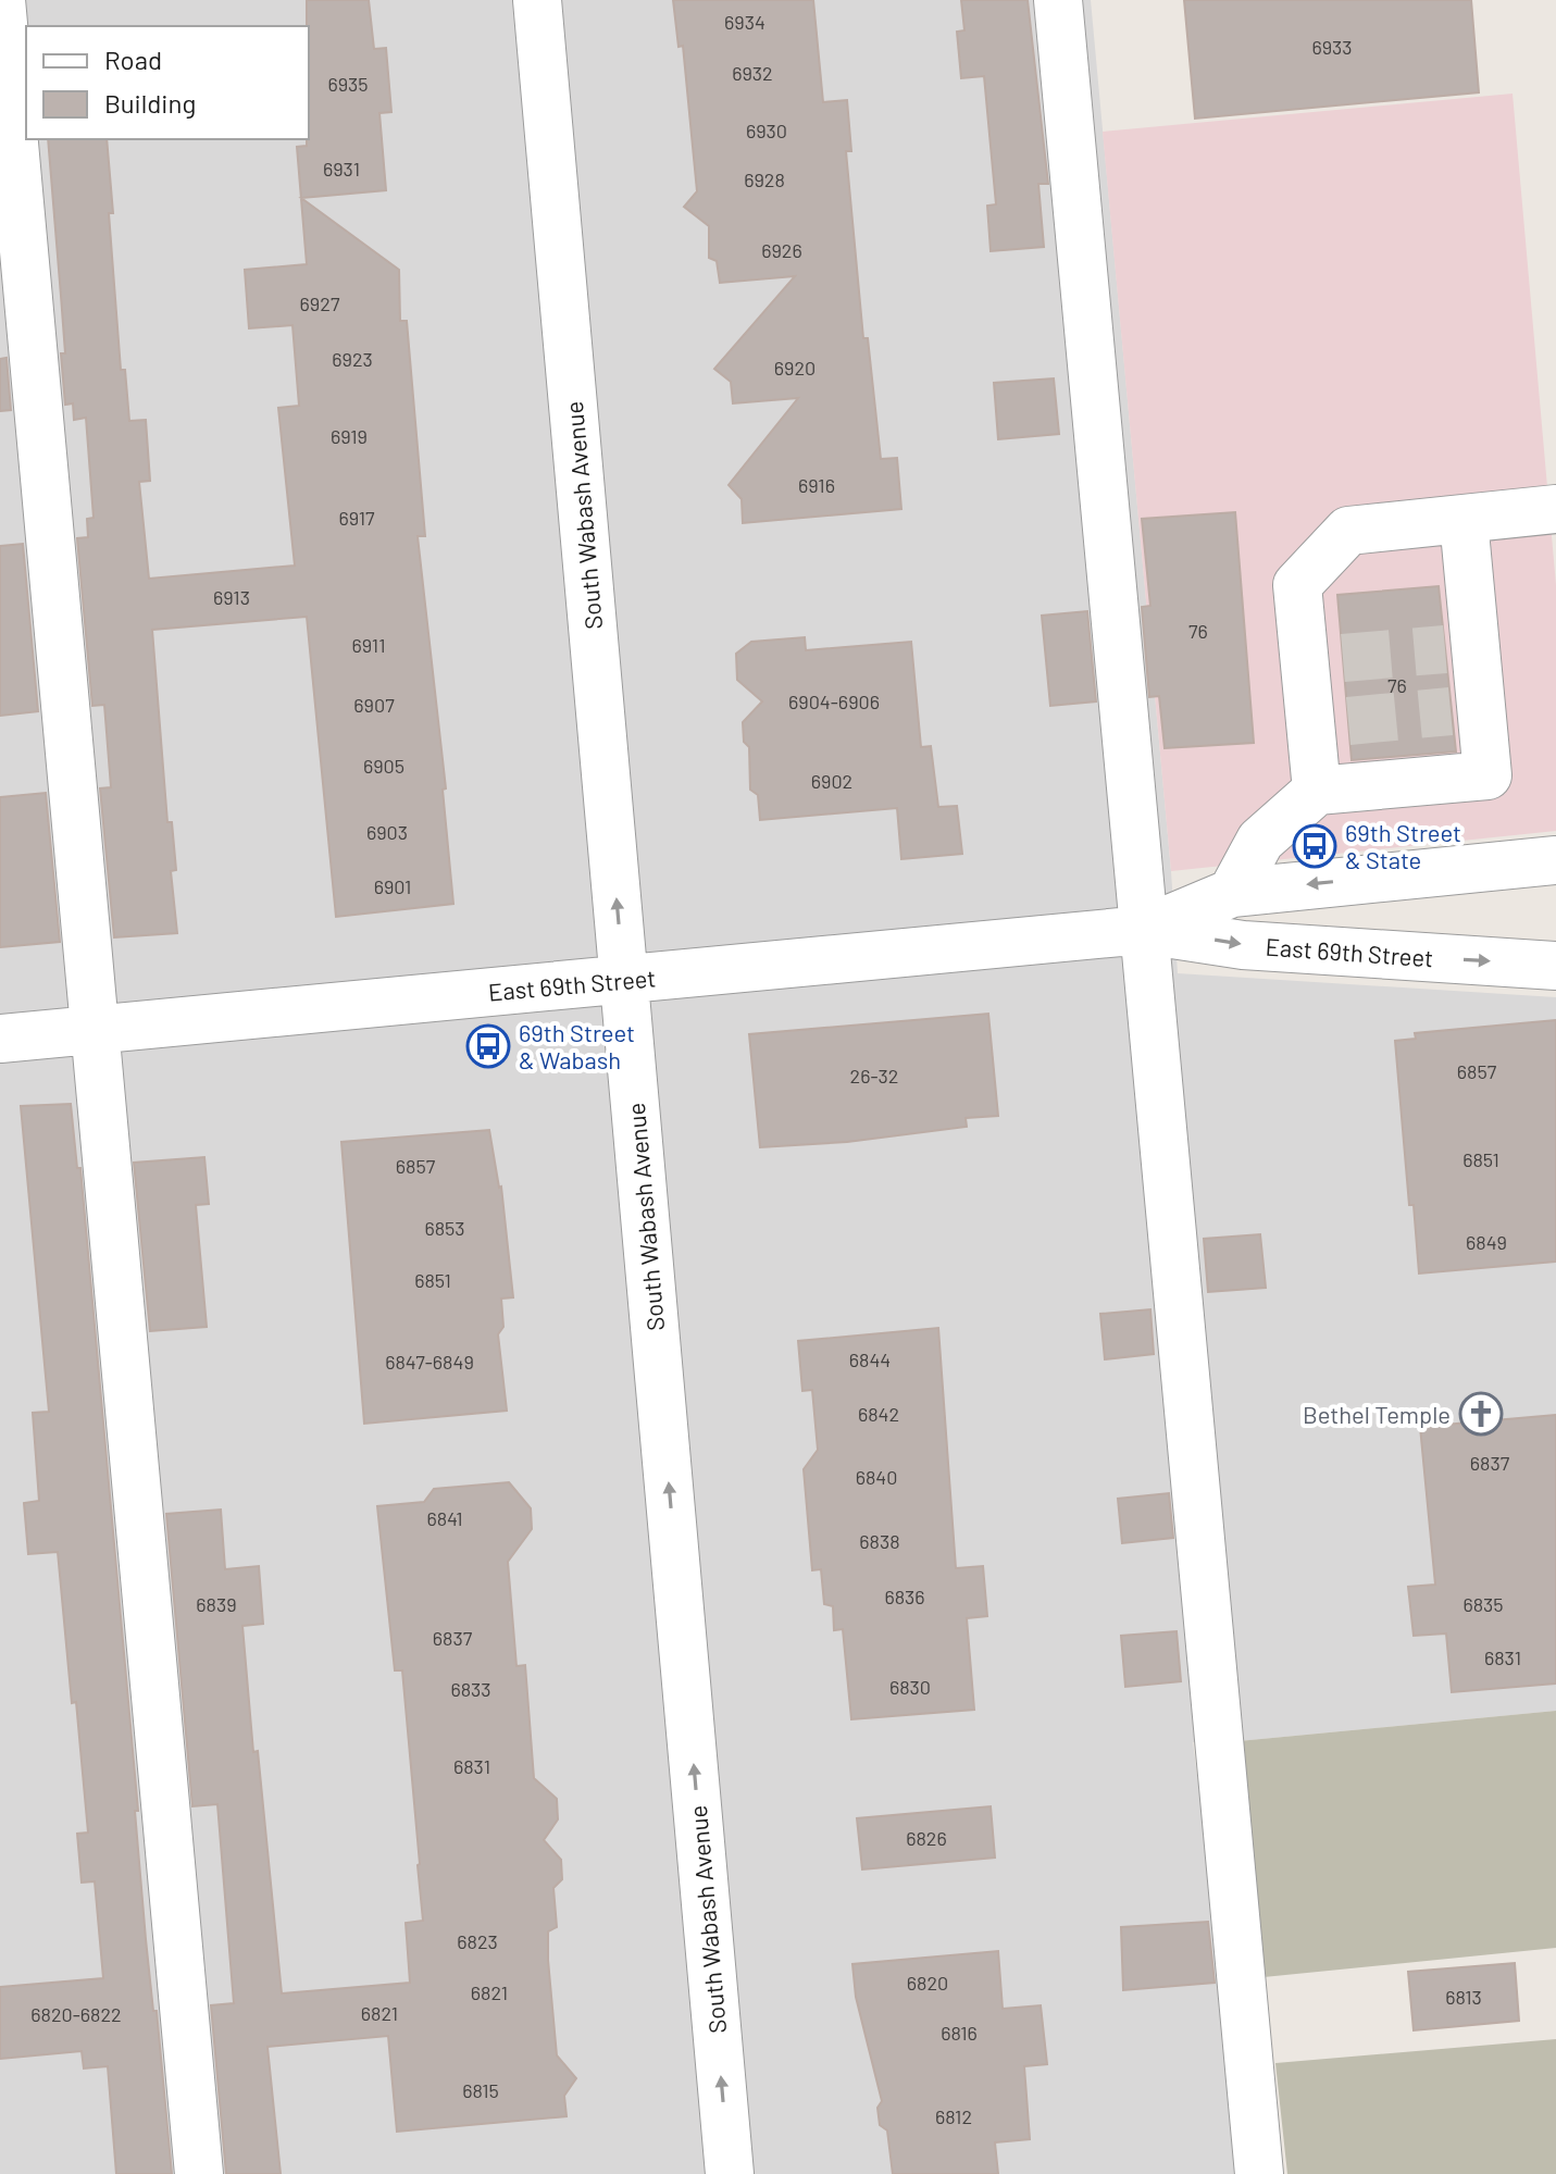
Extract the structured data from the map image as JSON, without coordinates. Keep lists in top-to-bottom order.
{
  "streets": {
    "street": ["South Wabash Avenue", "East 69th Street"]
  },
  "crossings": [
    ["South Wabash Avenue", "East 69th Street"]
  ],
  "one_way": ["South Wabash Avenue"],
  "places": {
    "bus stop": ["69th Street & State", "69th Street & Wabash"],
    "church": ["Bethel Temple"]
  },
  "house_numbers": [
    "6934",
    "6933",
    "6932",
    "6935",
    "6930",
    "6931",
    "6928",
    "6926",
    "6927",
    "6923",
    "6920",
    "6919",
    "6916",
    "6917",
    "6913",
    "76",
    "6911",
    "76",
    "6904-6906",
    "6907",
    "6905",
    "6902",
    "6903",
    "6901",
    "6857",
    "26-32",
    "6851",
    "6857",
    "6853",
    "6849",
    "6851",
    "6844",
    "6847-6849",
    "6842",
    "6837",
    "6840",
    "6841",
    "6838",
    "6836",
    "6839",
    "6835",
    "6837",
    "6831",
    "6830",
    "6833",
    "6831",
    "6826",
    "6823",
    "6820",
    "6821",
    "6813",
    "6821",
    "6820-6822",
    "6816",
    "6815",
    "6812"
  ],
  "legend": ["Road", "Building"]
}
